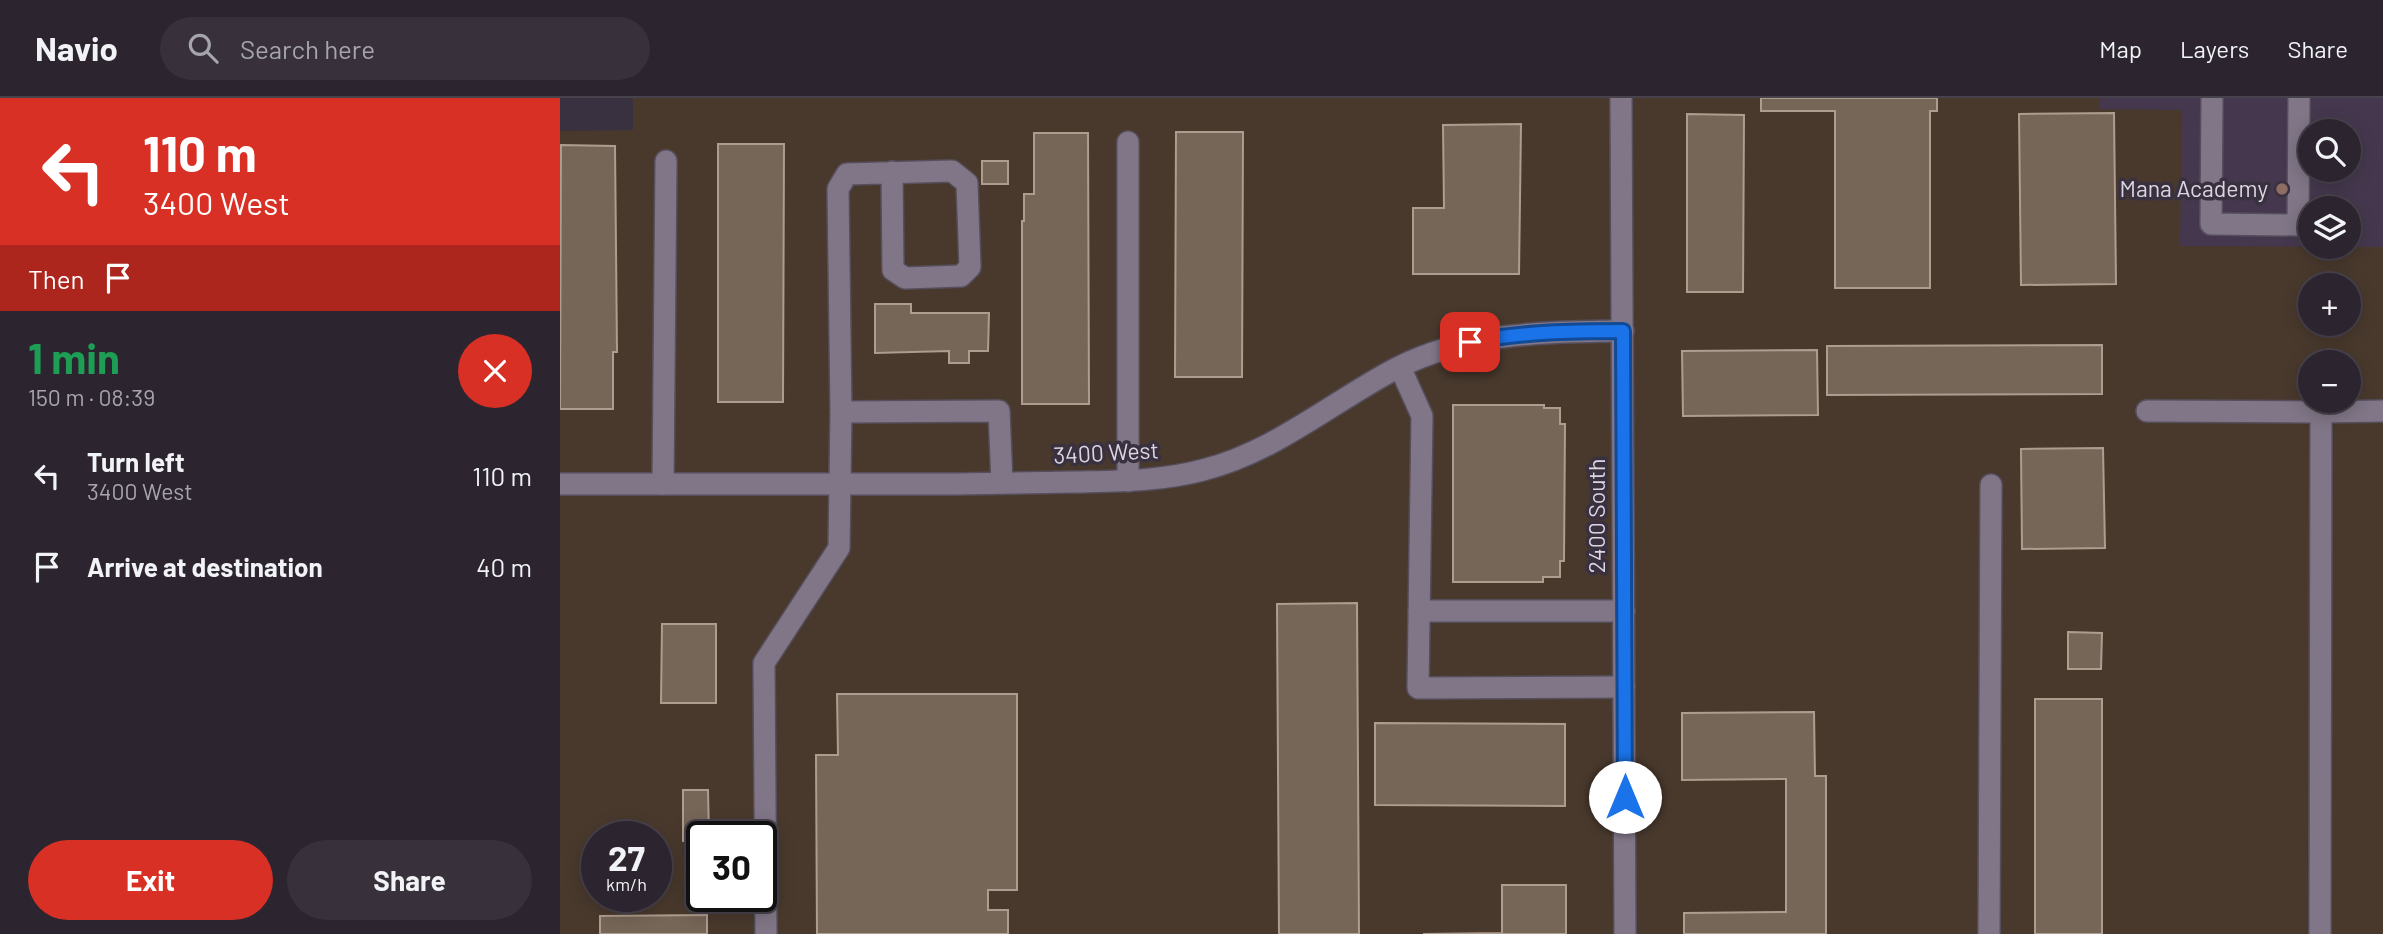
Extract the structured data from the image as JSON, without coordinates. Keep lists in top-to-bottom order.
{
  "streets": {
    "street": ["3400 West", "2400 South"]
  },
  "crossings": [
    ["3400 West", "2400 South"]
  ],
  "places": ["Mana Academy"],
  "page": {
    "header": "Navio",
    "search": "Search here",
    "nav": ["Map", "Layers", "Share"],
    "turn": ["110 m", "3400 West"],
    "map_buttons": ["+", "−"],
    "then": "Then",
    "heading": ["1 min", "150 m · 08:39"],
    "list": [
      {
        "name": "Turn left",
        "note": "3400 West",
        "value": "110 m"
      },
      {
        "name": "Arrive at destination",
        "value": "40 m"
      }
    ],
    "speed": "27 km/h",
    "limit": "30",
    "buttons": ["Exit", "Share"]
  }
}
